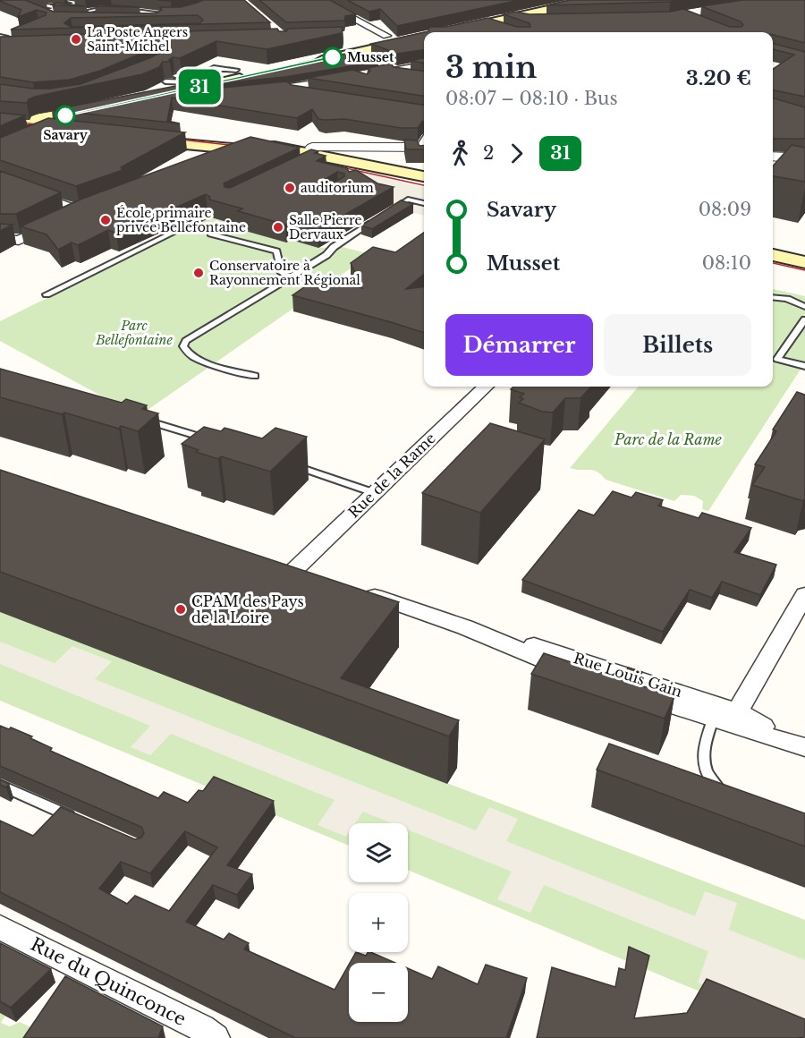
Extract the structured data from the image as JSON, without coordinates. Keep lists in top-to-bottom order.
{
  "streets": {
    "street": ["Rue de la Rame", "Rue Louis Gain", "Rue du Quinconce"]
  },
  "parks": ["Parc Bellefontaine", "Parc de la Rame"],
  "places": [
    "La Poste Angers Saint-Michel",
    "Musset",
    "Savary",
    "auditorium",
    "École primaire privée Bellefontaine",
    "Salle Pierre Dervaux",
    "Conservatoire à Rayonnement Régional",
    "CPAM des Pays de la Loire"
  ],
  "lines": ["bus line 31"],
  "page": {
    "on_map": "31",
    "heading": ["3 min", "08:07 – 08:10 · Bus", "3.20 €"],
    "legs": ["2", "31"],
    "list": [
      {
        "name": "Savary",
        "value": "08:09"
      },
      {
        "name": "Musset",
        "value": "08:10"
      }
    ],
    "buttons": ["Démarrer", "Billets"],
    "map_buttons": ["+", "−"]
  }
}
